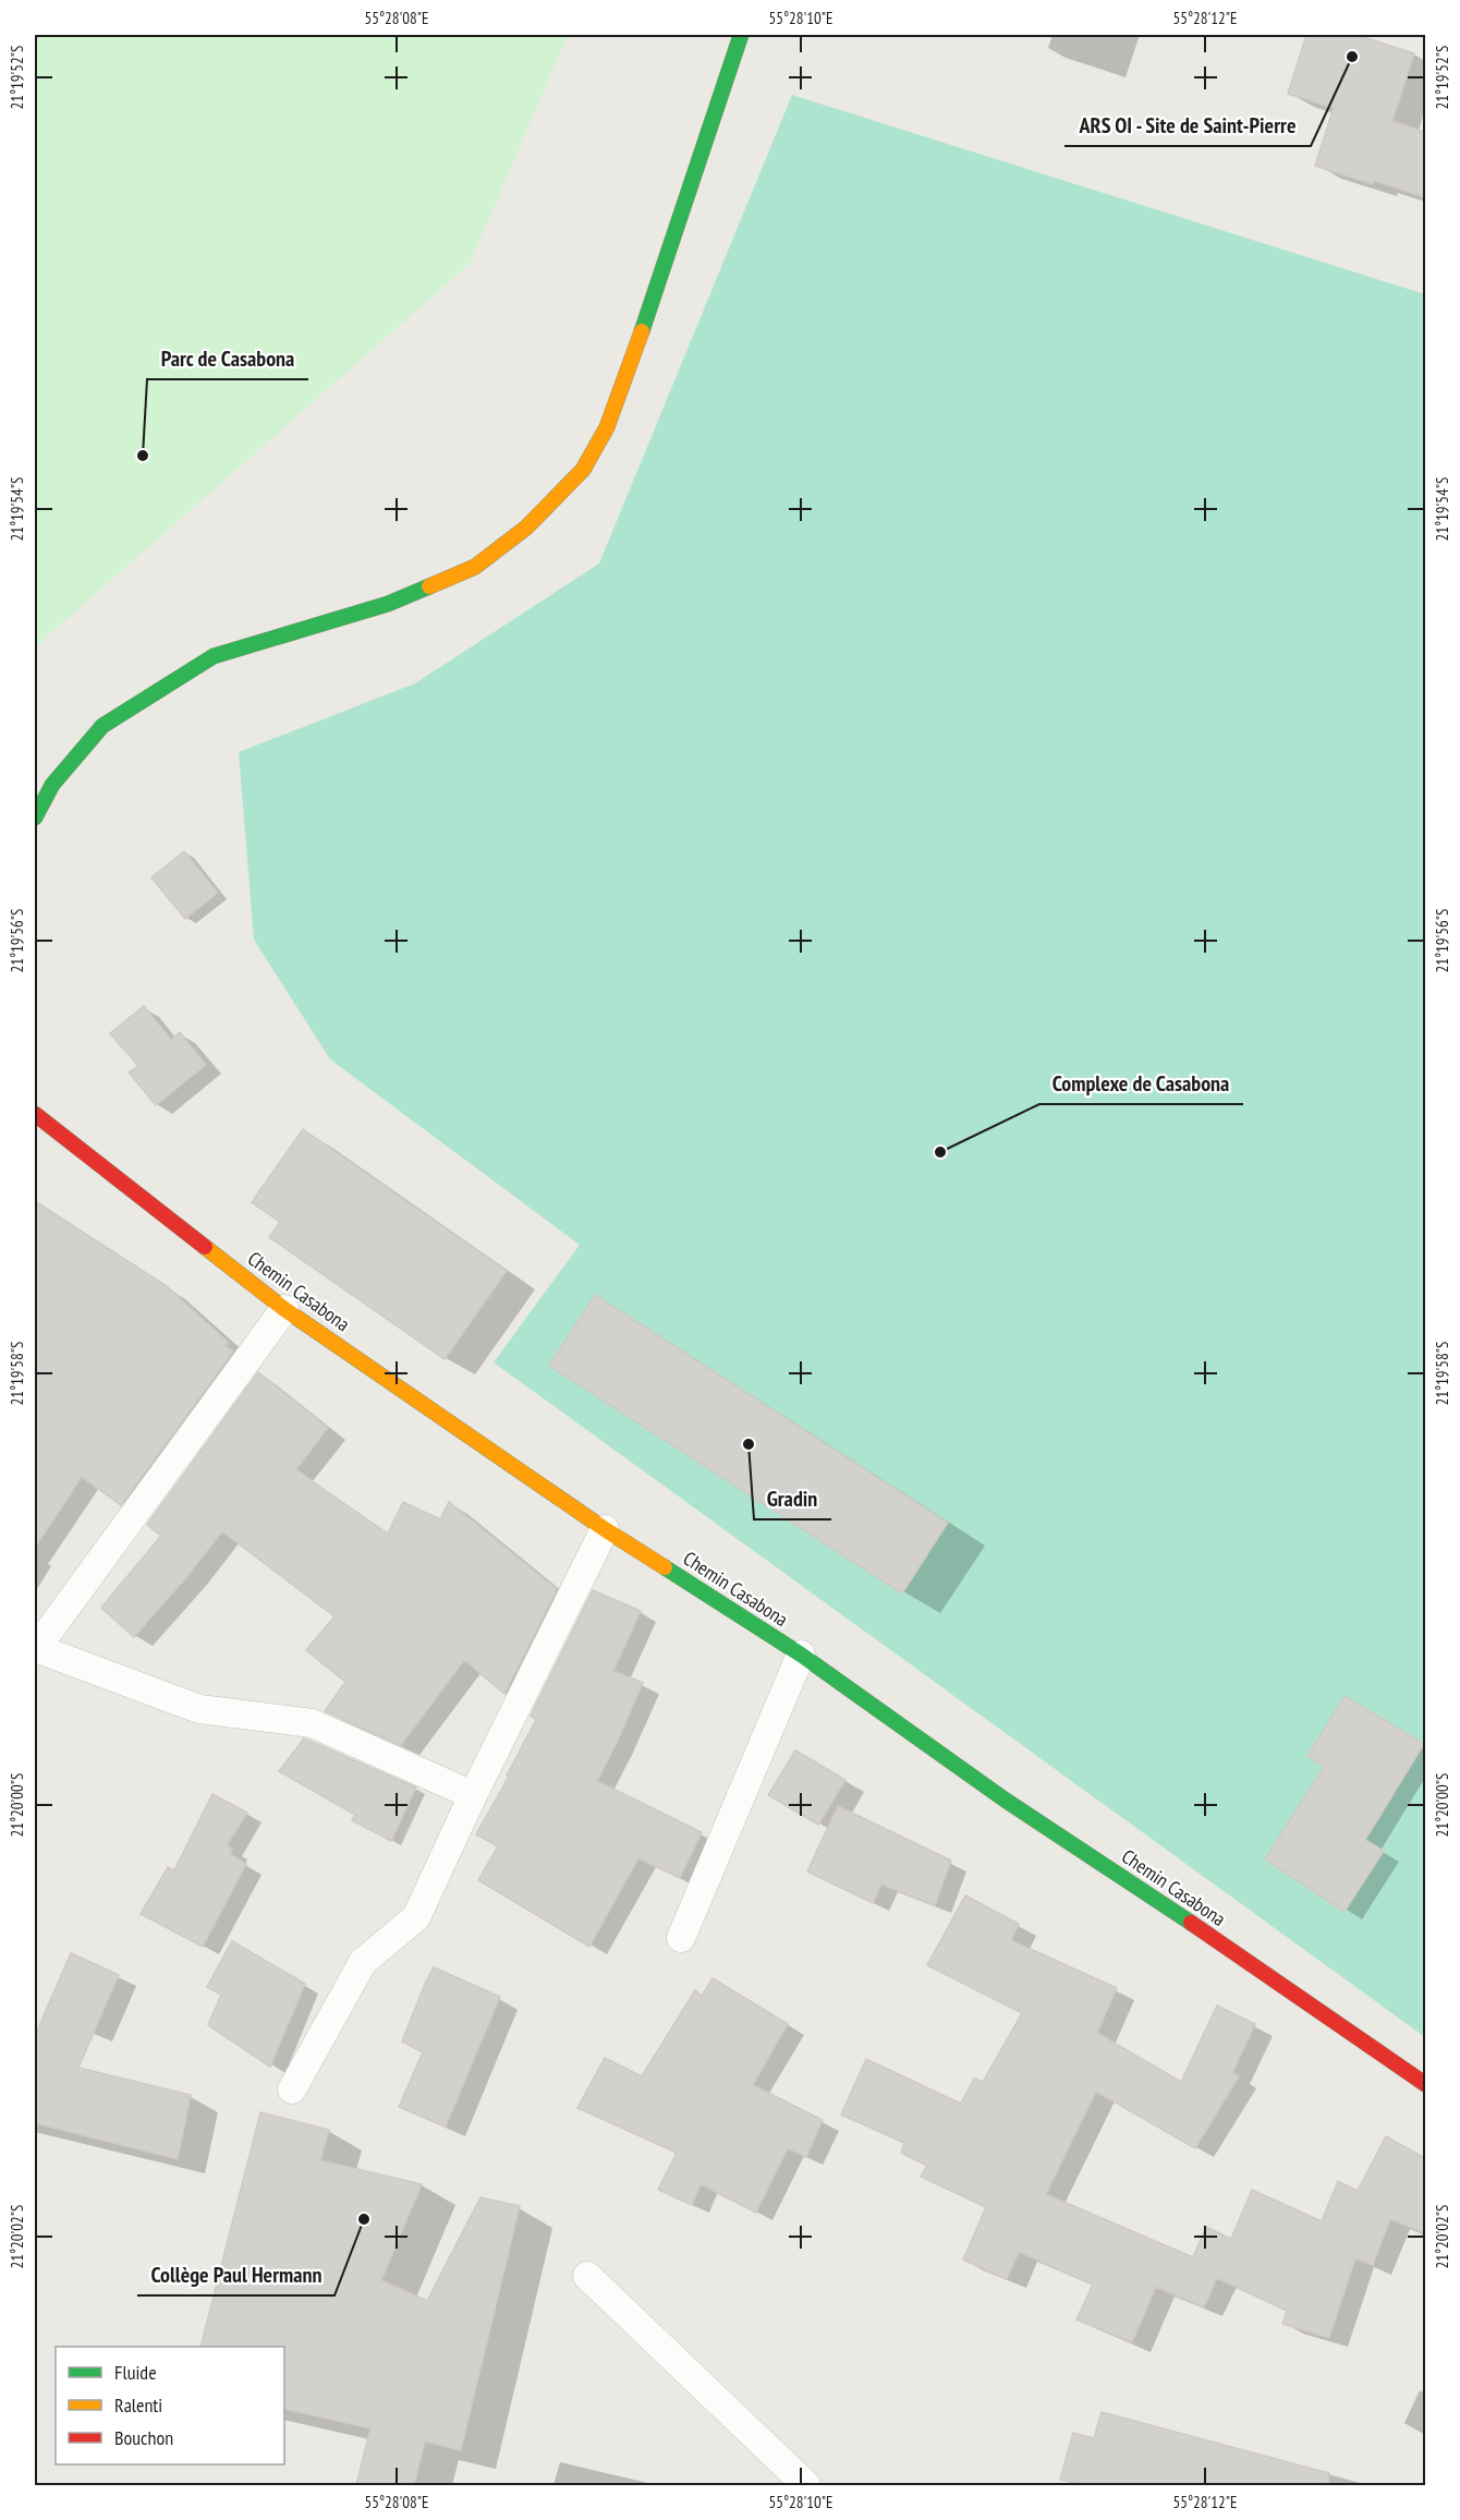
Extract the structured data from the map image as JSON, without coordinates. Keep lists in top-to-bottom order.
{
  "streets": {
    "street": ["Chemin Casabona"]
  },
  "places": [
    "ARS OI - Site de Saint-Pierre",
    "Parc de Casabona",
    "Complexe de Casabona",
    "Gradin",
    "Collège Paul Hermann"
  ],
  "legend": ["Fluide", "Ralenti", "Bouchon"],
  "coordinates": [
    "55°28'08\"E",
    "55°28'10\"E",
    "55°28'12\"E",
    "21°19'52\"S",
    "21°19'54\"S",
    "21°19'56\"S",
    "21°19'58\"S",
    "21°20'00\"S",
    "21°20'02\"S"
  ]
}
